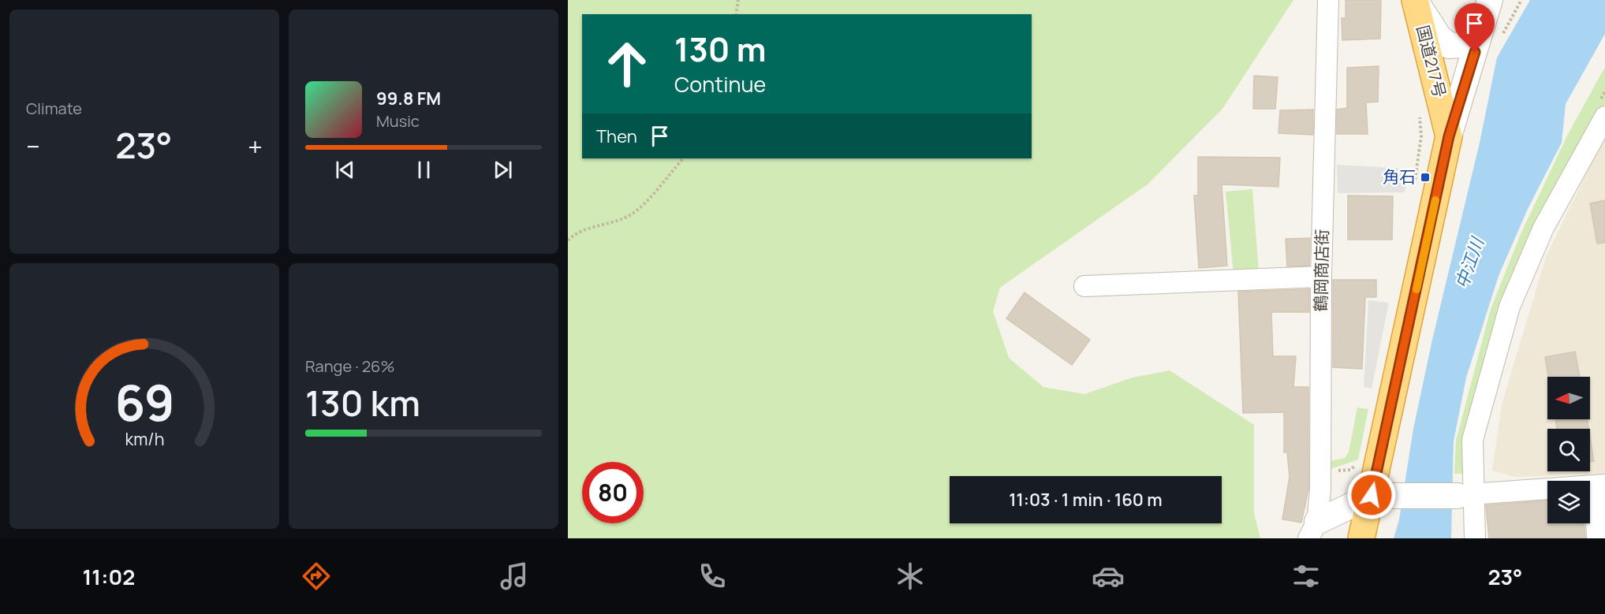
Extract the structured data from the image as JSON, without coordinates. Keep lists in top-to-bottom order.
{
  "streets": {
    "highway": ["国道217号"],
    "street": ["鶴岡商店街"]
  },
  "water": ["中江川"],
  "places": {
    "transit": ["角石"]
  },
  "north": "left",
  "page": {
    "tile": [
      "Climate",
      ["Range · 26%", "130 km"]
    ],
    "turn": ["130 m", "Continue"],
    "song": ["99.8 FM", "Music"],
    "then": "Then",
    "heat": ["−", "23°", "+"],
    "limit": "80",
    "trip": "11:03 · 1 min · 160 m",
    "tabs": ["11:02", "23°"],
    "gauge": ["69", "km/h"]
  }
}
